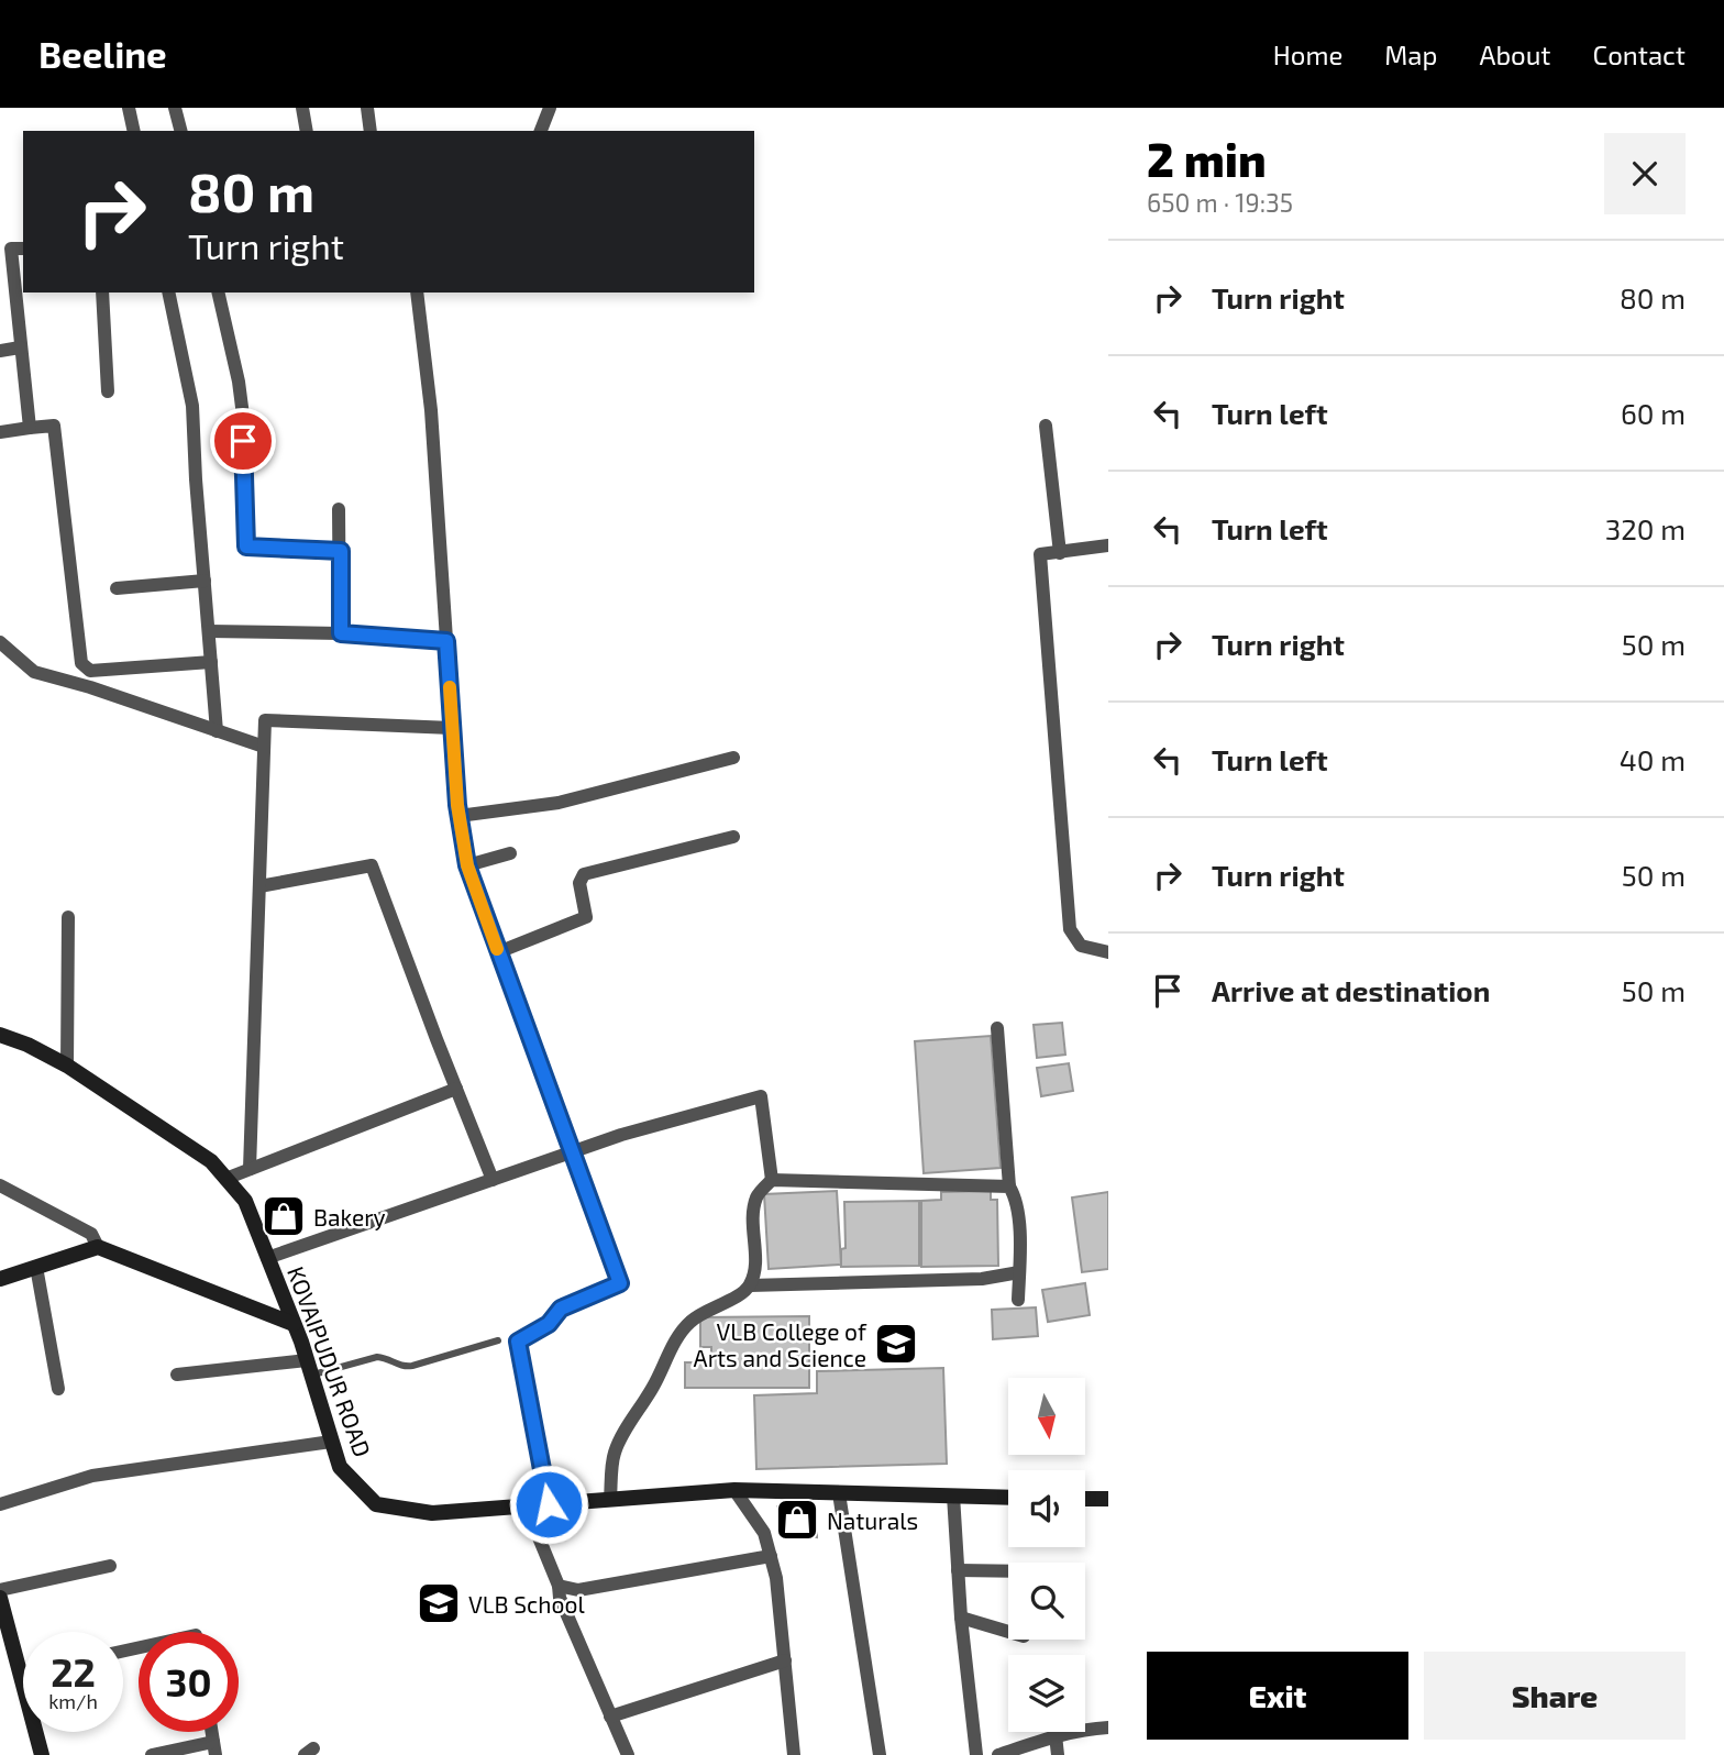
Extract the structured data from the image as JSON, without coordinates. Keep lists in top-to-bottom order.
{
  "streets": {
    "main road": ["KOVAIPUDUR ROAD"]
  },
  "places": {
    "shop": ["Bakery", "Naturals"],
    "school or university": ["VLB College of Arts and Science", "VLB School"]
  },
  "north": "bottom",
  "page": {
    "header": "Beeline",
    "nav": [
      "Home",
      "Map",
      "About",
      "Contact"
    ],
    "heading": ["2 min", "650 m · 19:35"],
    "turn": ["80 m", "Turn right"],
    "list": [
      {
        "name": "Turn right",
        "value": "80 m"
      },
      {
        "name": "Turn left",
        "value": "60 m"
      },
      {
        "name": "Turn left",
        "value": "320 m"
      },
      {
        "name": "Turn right",
        "value": "50 m"
      },
      {
        "name": "Turn left",
        "value": "40 m"
      },
      {
        "name": "Turn right",
        "value": "50 m"
      },
      {
        "name": "Arrive at destination",
        "value": "50 m"
      }
    ],
    "speed": "22 km/h",
    "limit": "30",
    "buttons": ["Exit", "Share"]
  }
}
